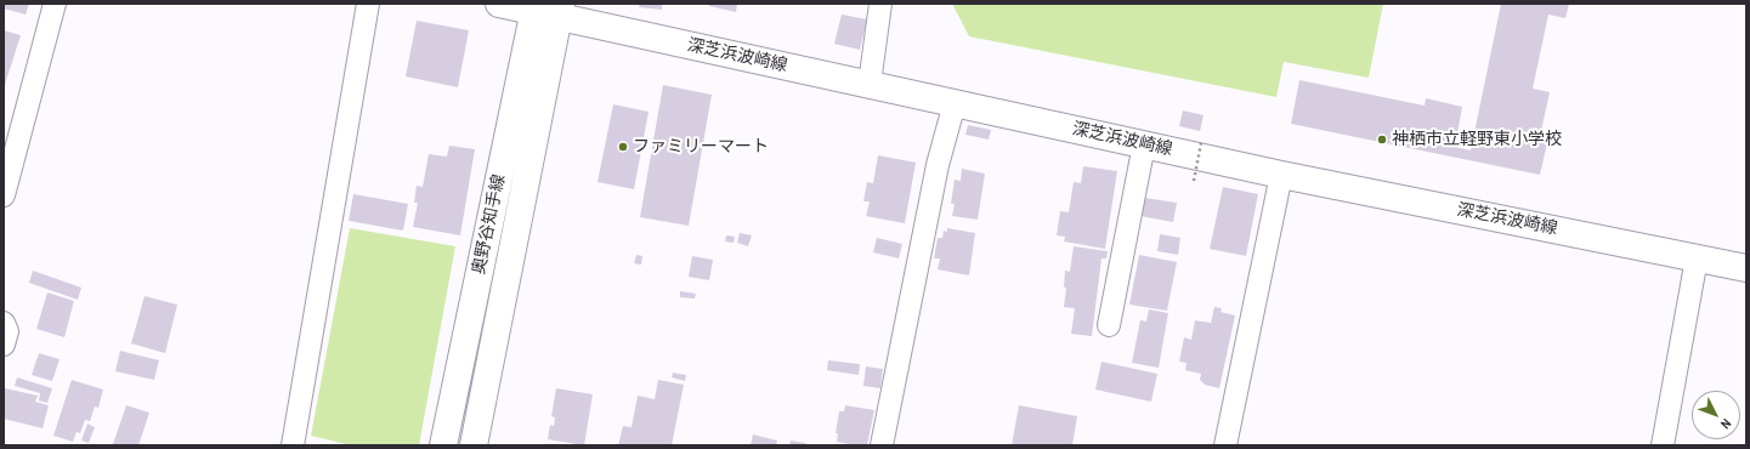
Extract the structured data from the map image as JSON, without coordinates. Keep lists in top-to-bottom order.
{
  "streets": {
    "main road": ["深芝浜波崎線", "奥野谷知手線"]
  },
  "crossings": [
    ["深芝浜波崎線", "奥野谷知手線"]
  ],
  "places": ["神栖市立軽野東小学校", "ファミリーマート"],
  "north": "bottom right"
}
